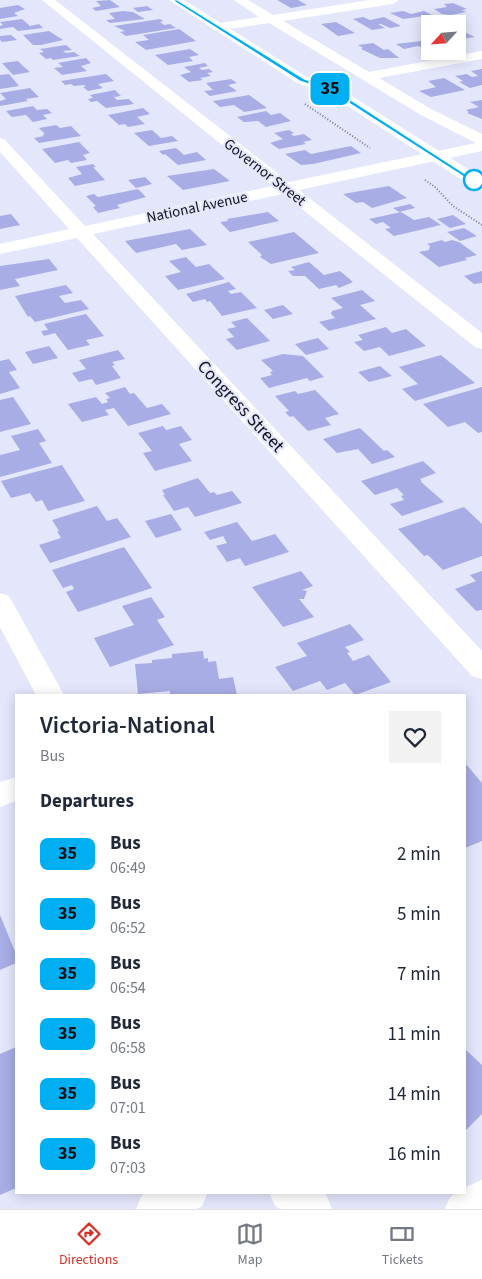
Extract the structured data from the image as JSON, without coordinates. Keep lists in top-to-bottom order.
{
  "streets": {
    "street": ["Governor Street", "National Avenue", "Congress Street"]
  },
  "crossings": [
    ["Governor Street", "National Avenue"],
    ["National Avenue", "Congress Street"]
  ],
  "lines": ["bus line 35"],
  "north": "bottom left",
  "page": {
    "on_map": "35",
    "heading": [
      ["Victoria-National", "Bus"],
      "Departures"
    ],
    "list": [
      {
        "mark": "35",
        "name": "Bus",
        "note": "06:49",
        "value": "2 min"
      },
      {
        "mark": "35",
        "name": "Bus",
        "note": "06:52",
        "value": "5 min"
      },
      {
        "mark": "35",
        "name": "Bus",
        "note": "06:54",
        "value": "7 min"
      },
      {
        "mark": "35",
        "name": "Bus",
        "note": "06:58",
        "value": "11 min"
      },
      {
        "mark": "35",
        "name": "Bus",
        "note": "07:01",
        "value": "14 min"
      },
      {
        "mark": "35",
        "name": "Bus",
        "note": "07:03",
        "value": "16 min"
      }
    ],
    "tabs": ["Directions", "Map", "Tickets"]
  }
}
